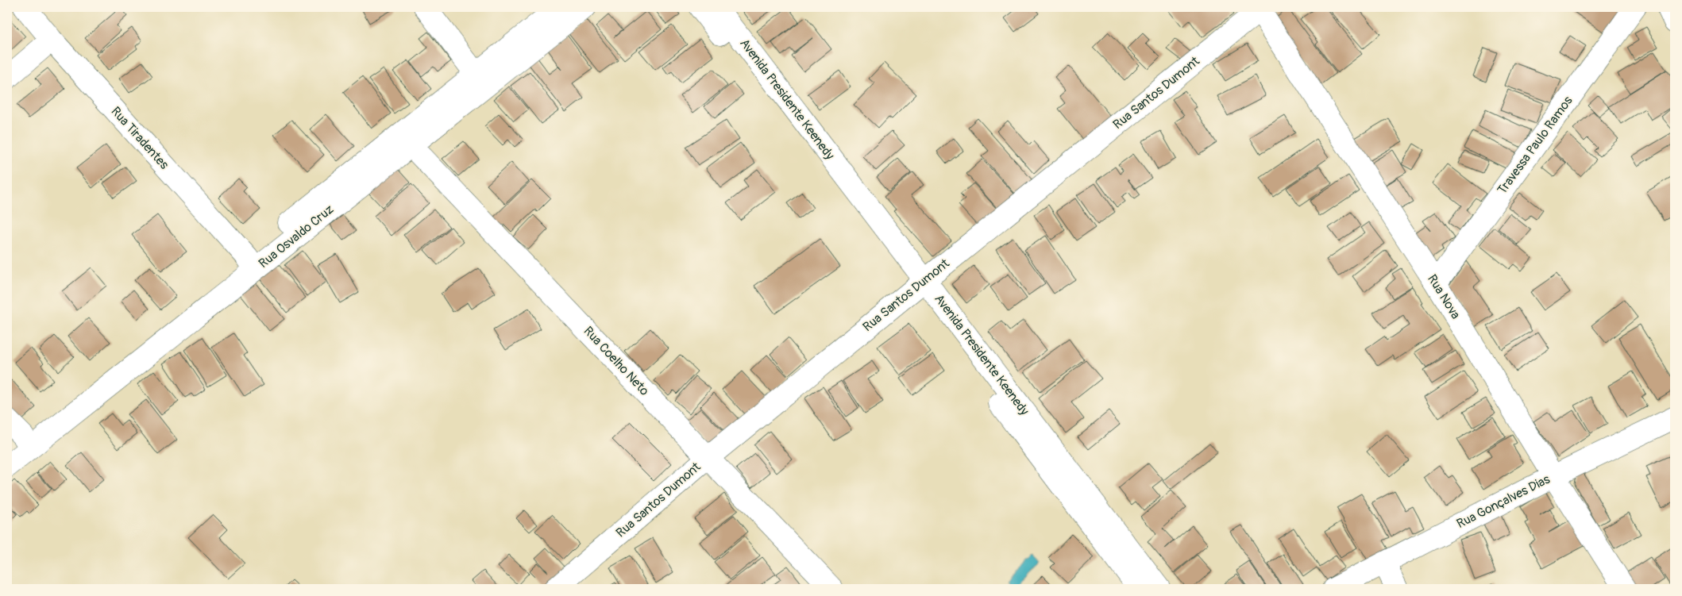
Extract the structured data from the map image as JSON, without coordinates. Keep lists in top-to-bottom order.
{
  "streets": {
    "street": [
      "Rua Santos Dumont",
      "Avenida Presidente Keenedy",
      "Rua Tiradentes",
      "Travessa Paulo Ramos",
      "Rua Osvaldo Cruz",
      "Rua Nova",
      "Rua Coelho Neto",
      "Rua Gonçalves Dias"
    ]
  },
  "crossings": [
    ["Rua Santos Dumont", "Avenida Presidente Keenedy"],
    ["Rua Santos Dumont", "Rua Nova"],
    ["Rua Santos Dumont", "Rua Coelho Neto"],
    ["Rua Tiradentes", "Rua Osvaldo Cruz"],
    ["Travessa Paulo Ramos", "Rua Nova"],
    ["Rua Osvaldo Cruz", "Rua Coelho Neto"],
    ["Rua Nova", "Rua Gonçalves Dias"]
  ]
}
